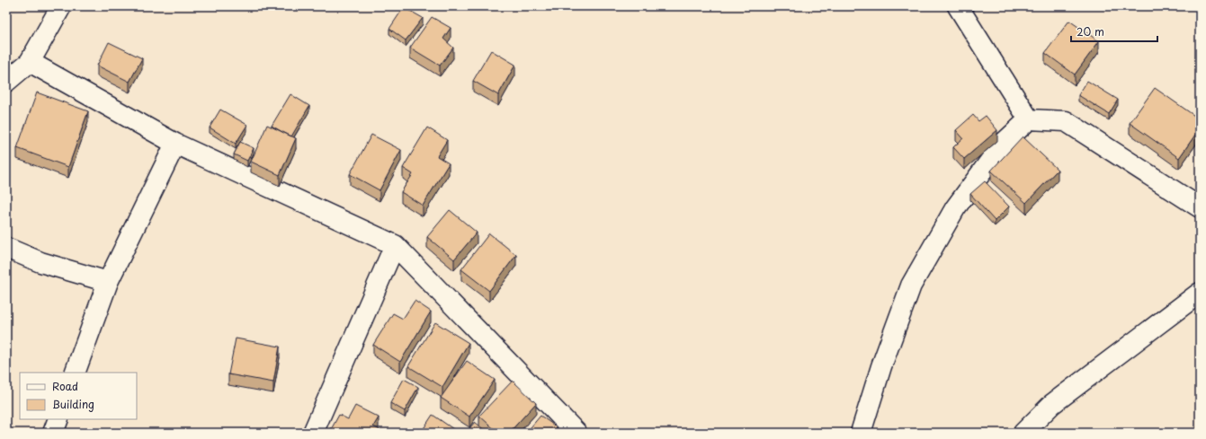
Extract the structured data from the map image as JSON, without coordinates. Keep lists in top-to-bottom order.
{
  "legend": ["Road", "Building"],
  "scale_bar": "20 m"
}
